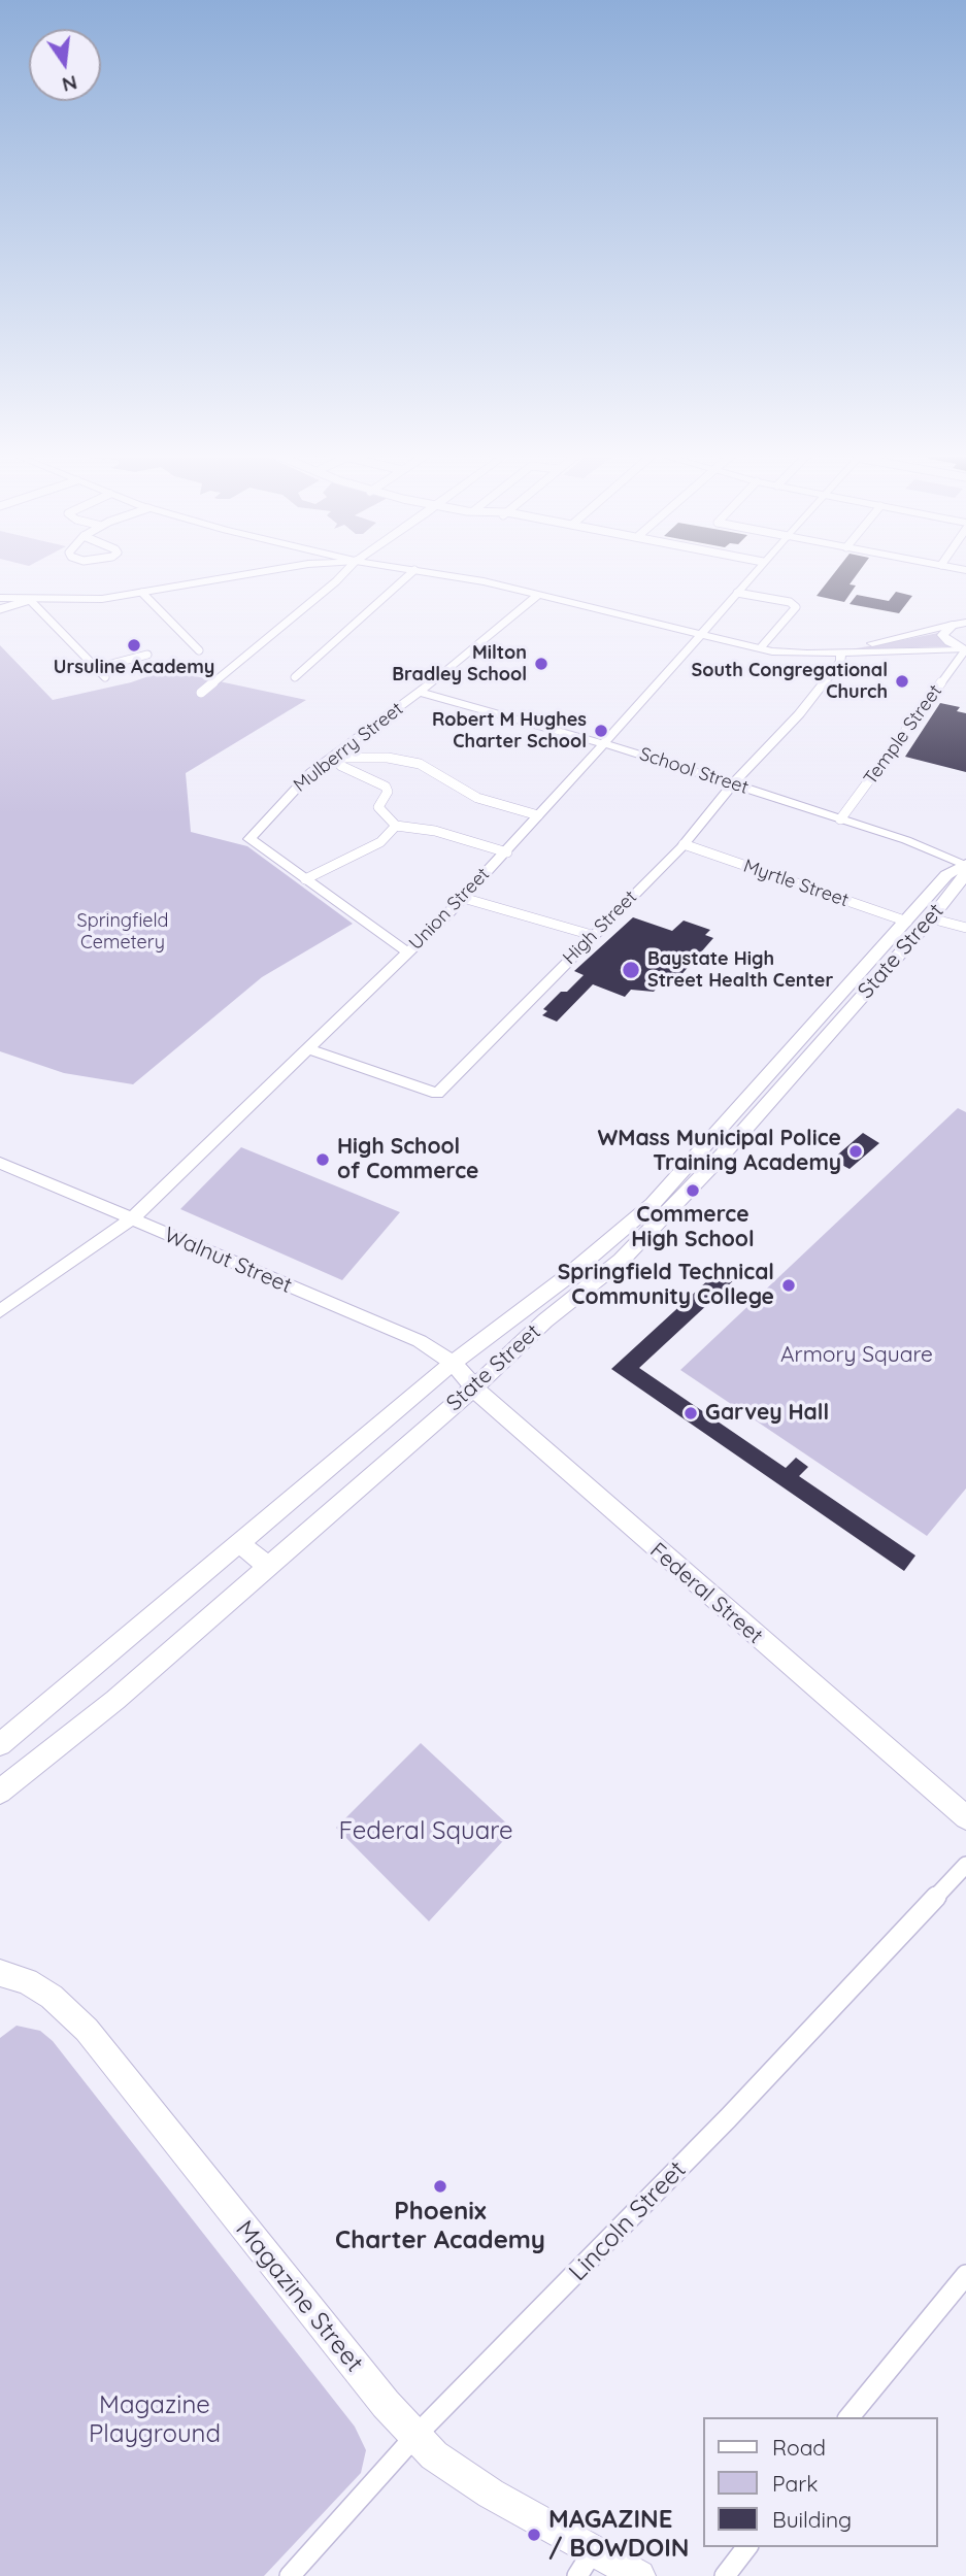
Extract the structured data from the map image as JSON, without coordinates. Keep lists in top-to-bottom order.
{
  "streets": {
    "main road": ["State Street", "Federal Street", "Magazine Street"],
    "street": [
      "Temple Street",
      "Mulberry Street",
      "School Street",
      "Myrtle Street",
      "Union Street",
      "High Street",
      "Walnut Street",
      "Lincoln Street"
    ]
  },
  "crossings": [
    ["Temple Street", "School Street"],
    ["Mulberry Street", "School Street"],
    ["Mulberry Street", "Union Street"],
    ["School Street", "Union Street"],
    ["School Street", "High Street"],
    ["School Street", "State Street"],
    ["Myrtle Street", "High Street"],
    ["Myrtle Street", "State Street"],
    ["Union Street", "High Street"],
    ["Union Street", "Walnut Street"],
    ["State Street", "Walnut Street"],
    ["State Street", "Federal Street"],
    ["Walnut Street", "Federal Street"],
    ["Lincoln Street", "Magazine Street"]
  ],
  "parks": [
    "Springfield Cemetery",
    "Armory Square",
    "Federal Square",
    "Magazine Playground"
  ],
  "places": [
    "Ursuline Academy",
    "Milton Bradley School",
    "South Congregational Church",
    "Robert M Hughes Charter School",
    "Baystate High Street Health Center",
    "WMass Municipal Police Training Academy",
    "High School of Commerce",
    "Commerce High School",
    "Springfield Technical Community College",
    "Garvey Hall",
    "Phoenix Charter Academy",
    "MAGAZINE / BOWDOIN"
  ],
  "legend": ["Road", "Park", "Building"],
  "north": "bottom"
}
